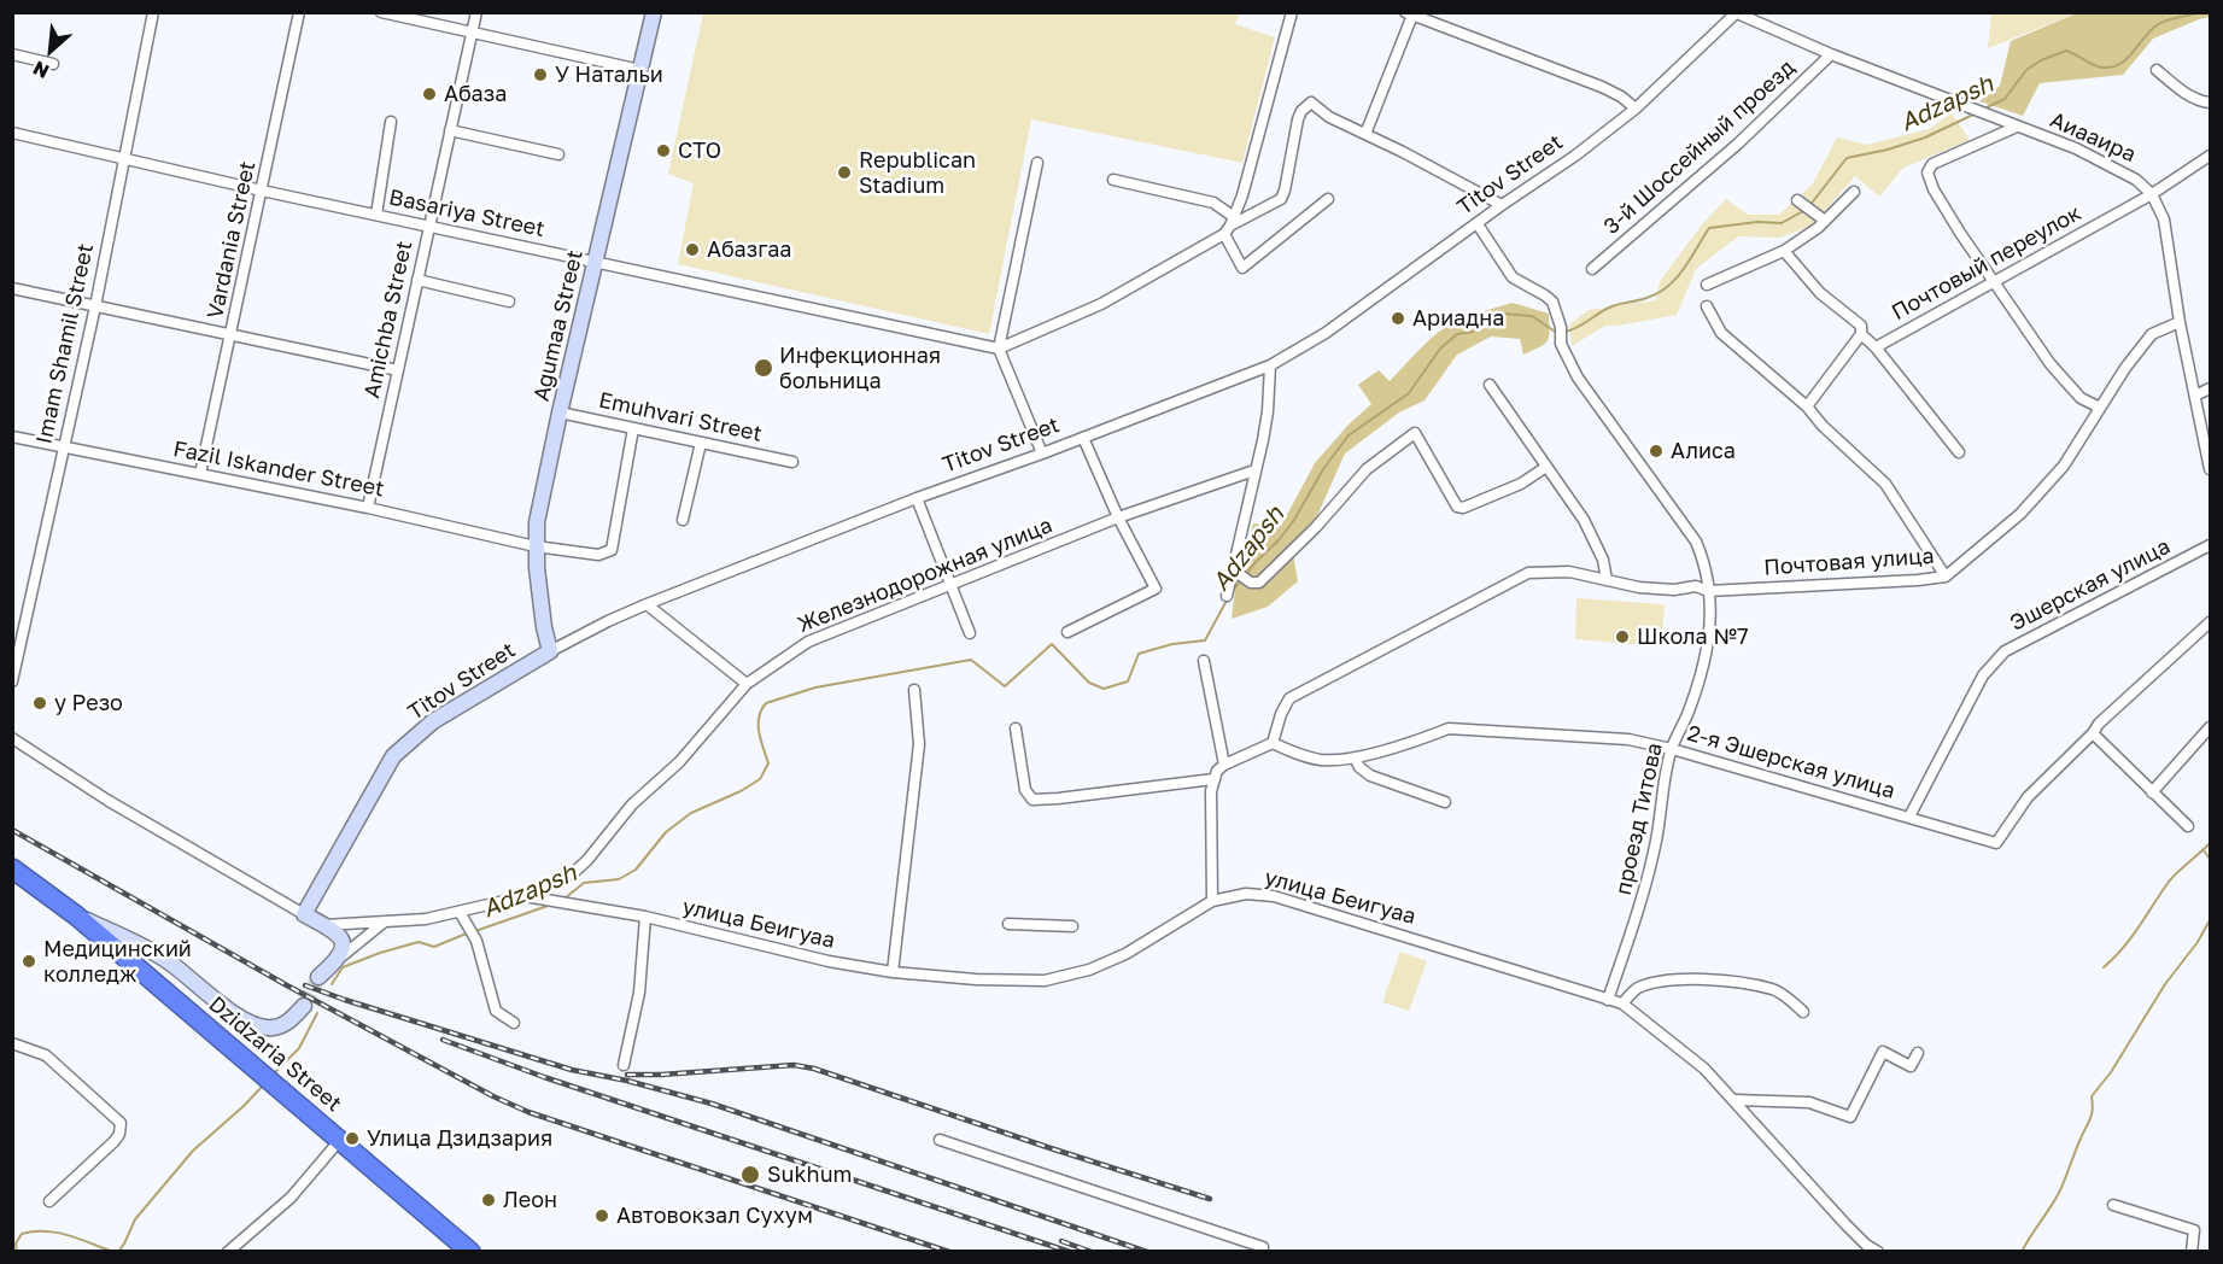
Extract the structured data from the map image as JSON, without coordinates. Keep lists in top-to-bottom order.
{
  "streets": {
    "highway": ["Dzidzaria Street"],
    "street": [
      "Аиааира",
      "3-й Шоссейный проезд",
      "Titov Street",
      "Basariya Street",
      "Vardania Street",
      "Почтовый переулок",
      "Amichba Street",
      "Agumaa Street",
      "Imam Shamil Street",
      "Emuhvari Street",
      "Fazil Iskander Street",
      "Почтовая улица",
      "Железнодорожная улица",
      "Эшерская улица",
      "2-я Эшерская улица",
      "проезд Титова",
      "улица Беигуаа"
    ]
  },
  "crossings": [
    ["Аиааира", "3-й Шоссейный проезд"],
    ["Аиааира", "Titov Street"],
    ["Аиааира", "Почтовый переулок"],
    ["Titov Street", "Agumaa Street"],
    ["Titov Street", "проезд Титова"],
    ["Basariya Street", "Vardania Street"],
    ["Basariya Street", "Amichba Street"],
    ["Basariya Street", "Agumaa Street"],
    ["Basariya Street", "Imam Shamil Street"],
    ["Vardania Street", "Fazil Iskander Street"],
    ["Amichba Street", "Fazil Iskander Street"],
    ["Agumaa Street", "Emuhvari Street"],
    ["Agumaa Street", "Fazil Iskander Street"],
    ["Imam Shamil Street", "Fazil Iskander Street"],
    ["Emuhvari Street", "Fazil Iskander Street"],
    ["Почтовая улица", "2-я Эшерская улица"],
    ["Почтовая улица", "проезд Титова"],
    ["Железнодорожная улица", "улица Беигуаа"],
    ["Эшерская улица", "2-я Эшерская улица"],
    ["2-я Эшерская улица", "проезд Титова"],
    ["проезд Титова", "улица Беигуаа"]
  ],
  "water": ["Adzapsh"],
  "places": [
    "У Натальи",
    "Абаза",
    "СТО",
    "Republican Stadium",
    "Абазгаа",
    "Ариадна",
    "Инфекционная больница",
    "Алиса",
    "Школа №7",
    "у Резо",
    "Медицинский колледж",
    "Улица Дзидзария",
    "Sukhum",
    "Леон",
    "Автовокзал Сухум"
  ],
  "north": "bottom left"
}
